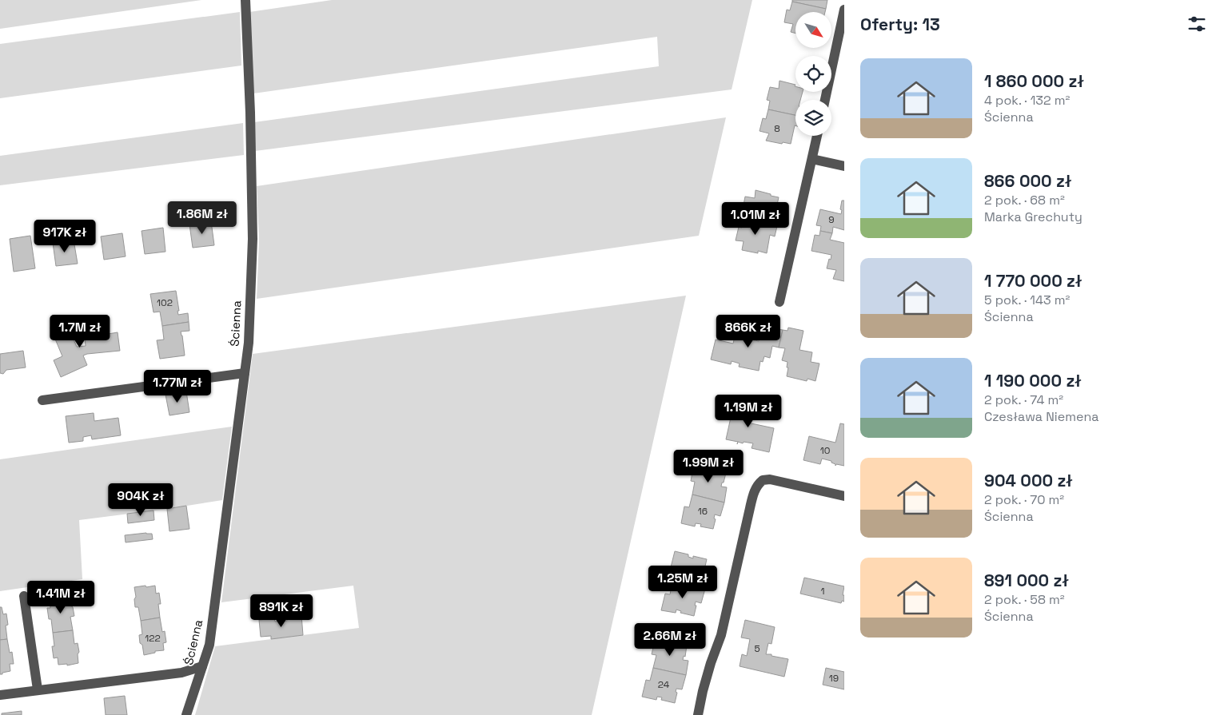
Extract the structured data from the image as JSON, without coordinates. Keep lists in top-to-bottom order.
{
  "streets": {
    "street": ["Ścienna"]
  },
  "house_numbers": [
    "8",
    "9",
    "102",
    "10",
    "16",
    "1",
    "122",
    "5",
    "19",
    "24"
  ],
  "north": "bottom right",
  "page": {
    "heading": "Oferty: 13",
    "list": [
      {
        "name": "1 860 000 zł",
        "note": "4 pok. · 132 m² · Ścienna"
      },
      {
        "name": "866 000 zł",
        "note": "2 pok. · 68 m² · Marka Grechuty"
      },
      {
        "name": "1 770 000 zł",
        "note": "5 pok. · 143 m² · Ścienna"
      },
      {
        "name": "1 190 000 zł",
        "note": "2 pok. · 74 m² · Czesława Niemena"
      },
      {
        "name": "904 000 zł",
        "note": "2 pok. · 70 m² · Ścienna"
      },
      {
        "name": "891 000 zł",
        "note": "2 pok. · 58 m² · Ścienna"
      }
    ],
    "price": [
      "1.86M zł",
      "1.01M zł",
      "917K zł",
      "1.7M zł",
      "866K zł",
      "1.77M zł",
      "1.19M zł",
      "1.99M zł",
      "904K zł",
      "1.25M zł",
      "1.41M zł",
      "891K zł",
      "2.66M zł"
    ]
  }
}
